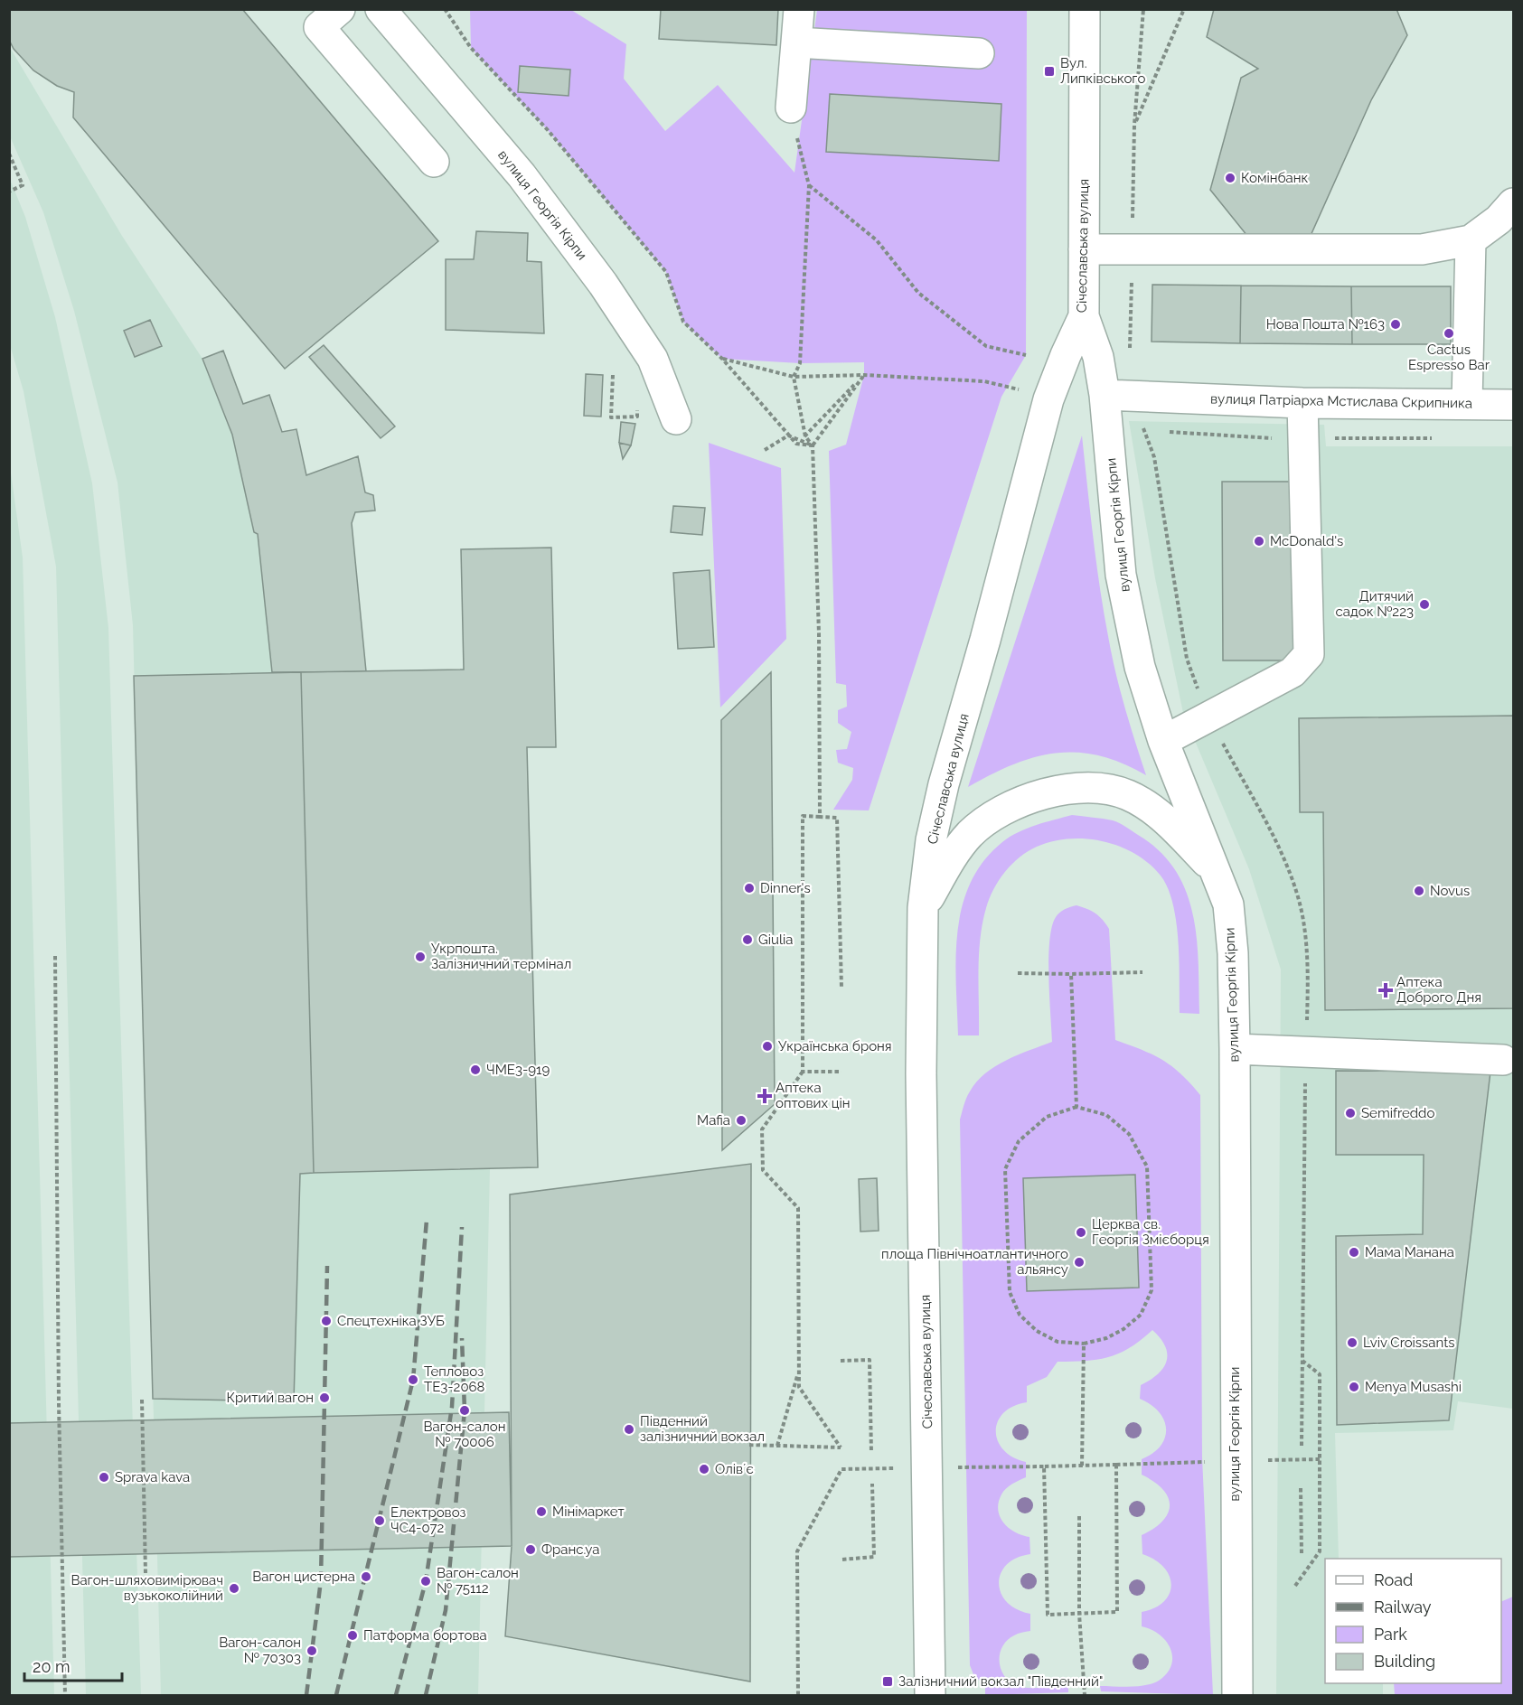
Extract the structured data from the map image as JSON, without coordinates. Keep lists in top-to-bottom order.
{
  "streets": {
    "street": ["вулиця Георгія Кірпи", "Січеславська вулиця", "вулиця Патріарха Мстислава Скрипника"]
  },
  "crossings": [
    ["вулиця Георгія Кірпи", "Січеславська вулиця"],
    ["вулиця Георгія Кірпи", "вулиця Патріарха Мстислава Скрипника"]
  ],
  "places": {
    "transit": ["Вул. Липківського", "Залізничний вокзал \"Південний\""],
    "other": [
      "Комінбанк",
      "Нова Пошта №163",
      "Cactus Espresso Bar",
      "McDonald's",
      "Дитячий садок №223",
      "Dinner's",
      "Novus",
      "Giulia",
      "Укрпошта. Залізничний термінал",
      "Українська броня",
      "ЧМЕ3-919",
      "Semifreddo",
      "Mafia",
      "Церква св. Георгія Змієборця",
      "Мама Манана",
      "площа Північноатлантичного альянсу",
      "Спецтехніка ЗУБ",
      "Lviv Croissants",
      "Тепловоз ТЕ3-2068",
      "Menya Musashi",
      "Критий вагон",
      "Вагон-салон № 70006",
      "Південний залізничний вокзал",
      "Олівʼє",
      "Sprava kava",
      "Мінімаркет",
      "Електровоз ЧС4-072",
      "Франс.уа",
      "Вагон цистерна",
      "Вагон-салон № 75112",
      "Вагон-шляховимірювач вузькоколійний",
      "Патформа бортова",
      "Вагон-салон № 70303"
    ],
    "health": ["Аптека Доброго Дня", "Аптека оптових цін"]
  },
  "legend": [
    "Road",
    "Railway",
    "Park",
    "Building"
  ],
  "scale_bar": "20 m"
}
